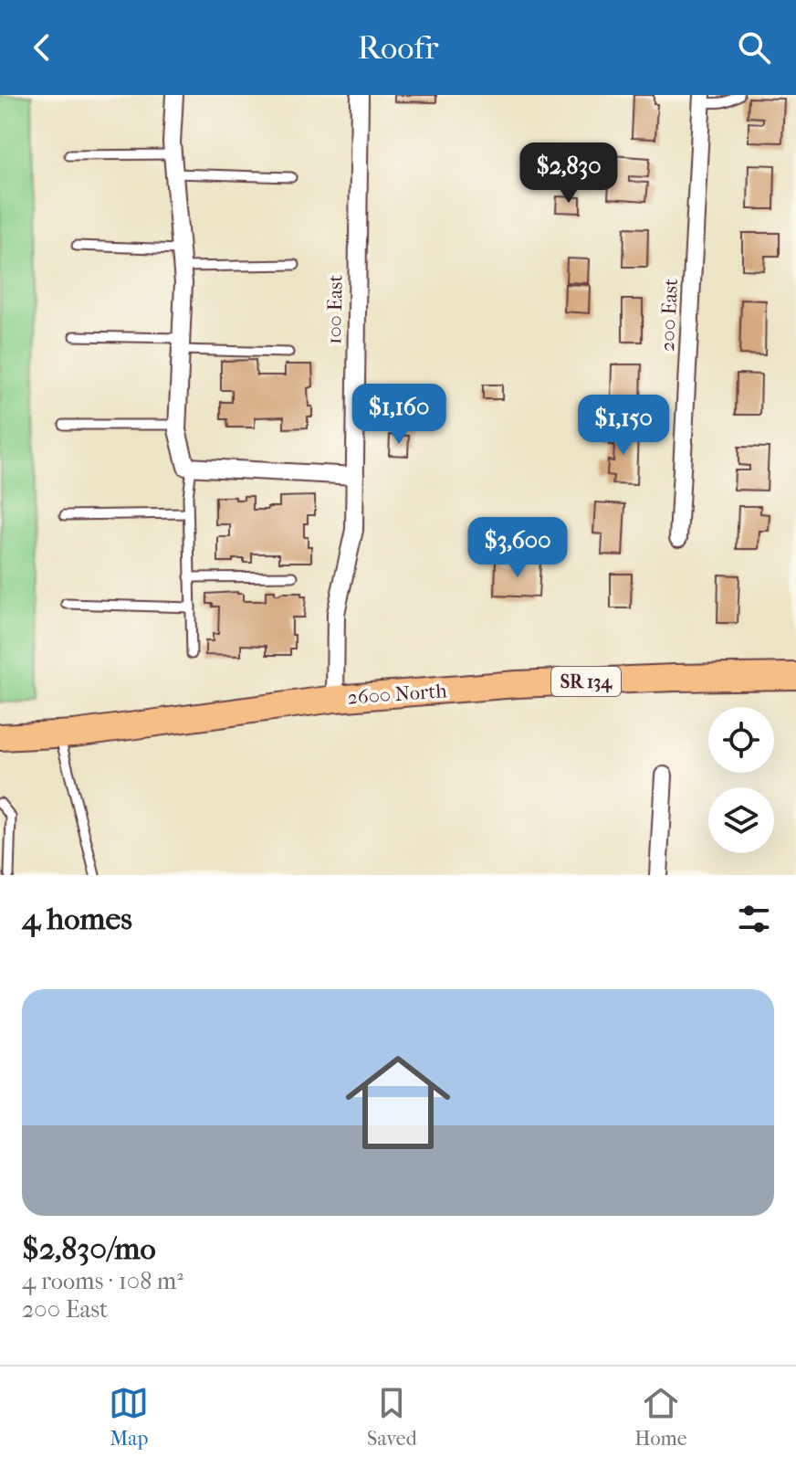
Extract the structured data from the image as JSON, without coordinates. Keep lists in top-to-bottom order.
{
  "streets": {
    "main road": ["SR 134", "2600 North"],
    "street": ["100 East", "200 East"]
  },
  "crossings": [
    ["100 East", "2600 North"]
  ],
  "page": {
    "header": "Roofr",
    "price": [
      "$2,830",
      "$1,160",
      "$1,150",
      "$3,600"
    ],
    "heading": "4 homes",
    "list": [
      {
        "name": "$2,830/mo",
        "note": "4 rooms · 108 m² · 200 East"
      }
    ],
    "tabs": ["Map", "Saved", "Home"]
  }
}
